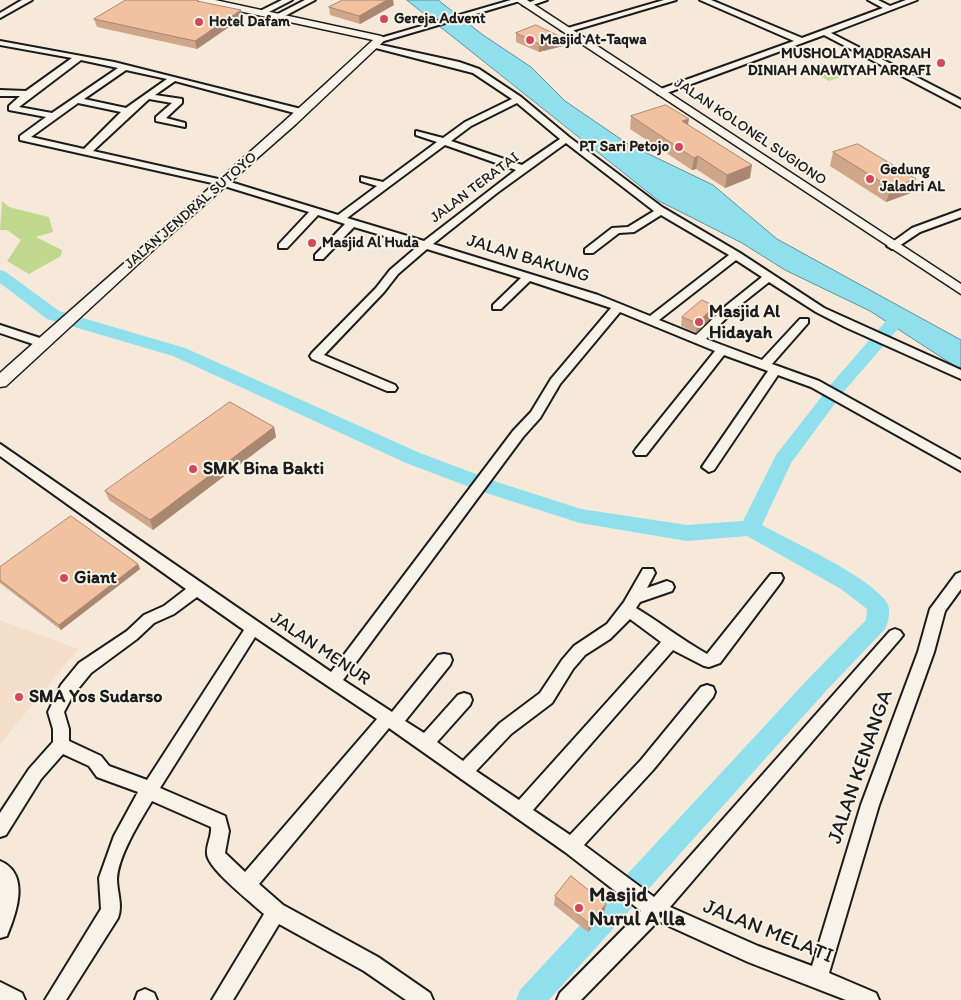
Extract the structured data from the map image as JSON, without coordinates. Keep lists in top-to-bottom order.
{
  "streets": {
    "street": [
      "JALAN KOLONEL SUGIONO",
      "JALAN TERATAI",
      "JALAN JENDRAL SUTOYO",
      "JALAN BAKUNG",
      "JALAN MENUR",
      "JALAN KENANGA",
      "JALAN MELATI"
    ]
  },
  "crossings": [
    ["JALAN TERATAI", "JALAN BAKUNG"],
    ["JALAN JENDRAL SUTOYO", "JALAN BAKUNG"],
    ["JALAN MENUR", "JALAN MELATI"],
    ["JALAN KENANGA", "JALAN MELATI"]
  ],
  "places": [
    "Gereja Advent",
    "Hotel Dafam",
    "Masjid At-Taqwa",
    "MUSHOLA MADRASAH DINIAH ANAWIYAH ARRAFI",
    "PT Sari Petojo",
    "Gedung Jaladri AL",
    "Masjid Al Huda",
    "Masjid Al Hidayah",
    "SMK Bina Bakti",
    "Giant",
    "SMA Yos Sudarso",
    "Masjid Nurul A'lla"
  ]
}
